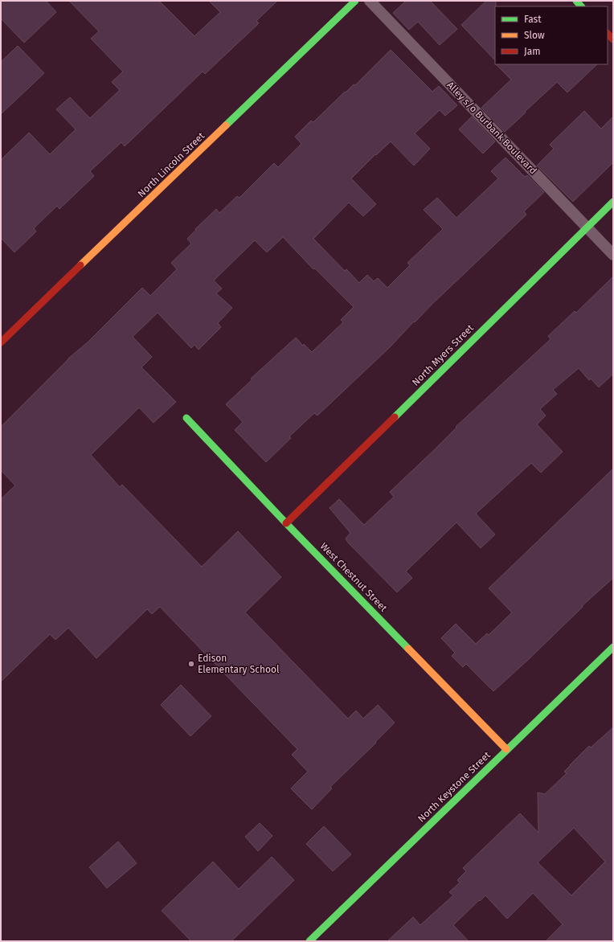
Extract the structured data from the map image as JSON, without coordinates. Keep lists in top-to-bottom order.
{
  "streets": {
    "street": [
      "North Lincoln Street",
      "North Myers Street",
      "West Chestnut Street",
      "North Keystone Street"
    ],
    "lane": ["Alley s/o Burbank Boulevard"]
  },
  "crossings": [
    ["Alley s/o Burbank Boulevard", "North Myers Street"],
    ["North Myers Street", "West Chestnut Street"],
    ["West Chestnut Street", "North Keystone Street"]
  ],
  "places": ["Edison Elementary School"],
  "legend": ["Fast", "Slow", "Jam"]
}
